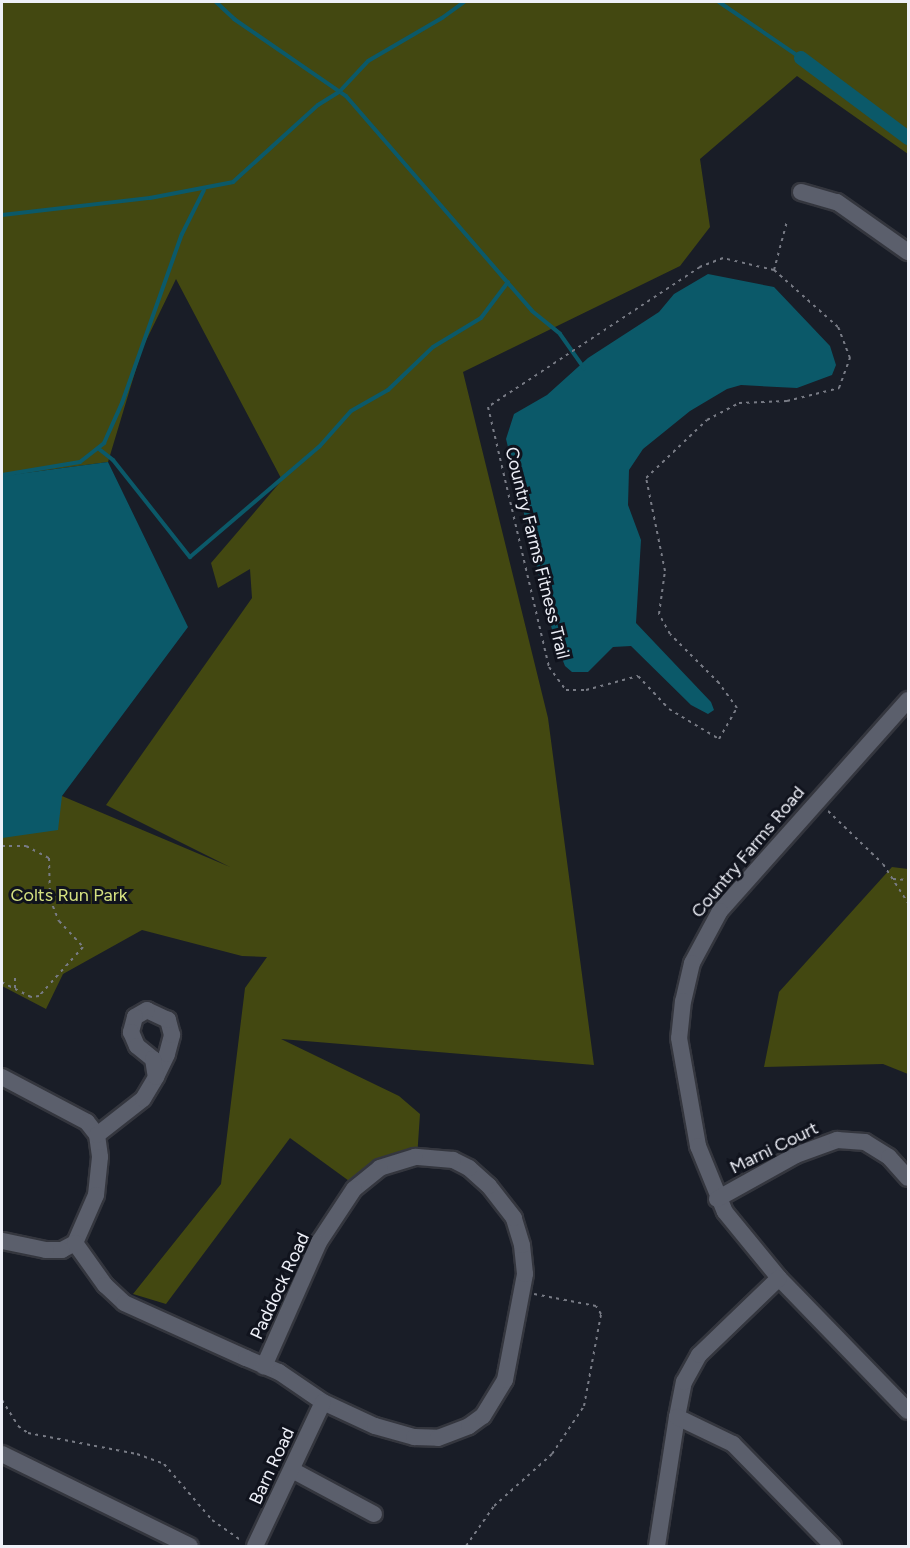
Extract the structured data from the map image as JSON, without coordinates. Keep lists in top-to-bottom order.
{
  "streets": {
    "street": [
      "Country Farms Road",
      "Marni Court",
      "Paddock Road",
      "Barn Road"
    ],
    "path": ["Country Farms Fitness Trail"]
  },
  "crossings": [
    ["Country Farms Road", "Marni Court"],
    ["Paddock Road", "Barn Road"]
  ],
  "parks": ["Colts Run Park"]
}
